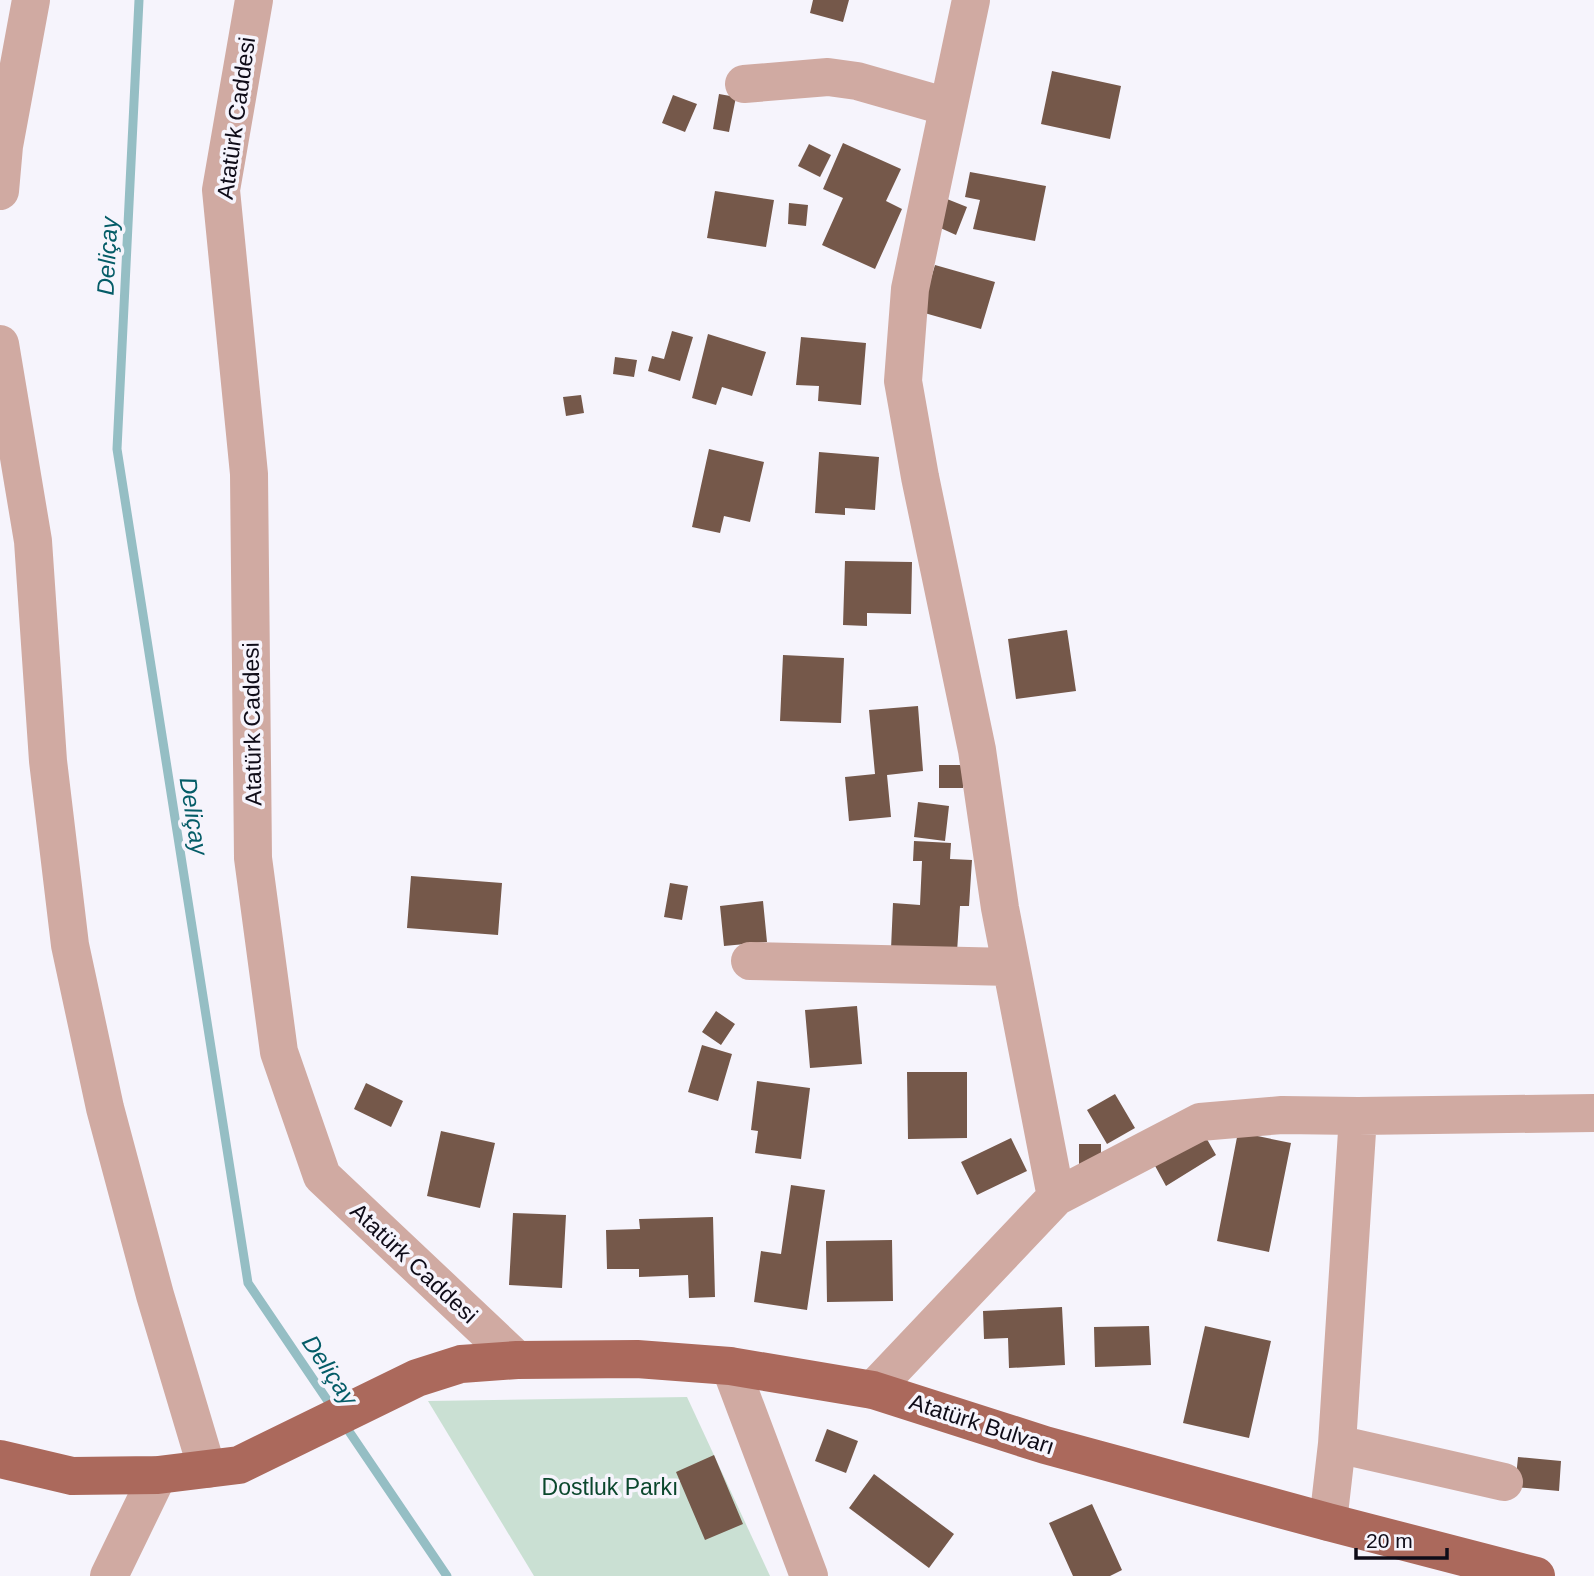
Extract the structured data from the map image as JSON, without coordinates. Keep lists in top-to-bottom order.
{
  "streets": {
    "main road": ["Atatürk Bulvarı"],
    "street": ["Atatürk Caddesi"]
  },
  "crossings": [
    ["Atatürk Caddesi", "Atatürk Bulvarı"]
  ],
  "water": ["Deliçay"],
  "parks": ["Dostluk Parkı"],
  "scale_bar": "20 m"
}
